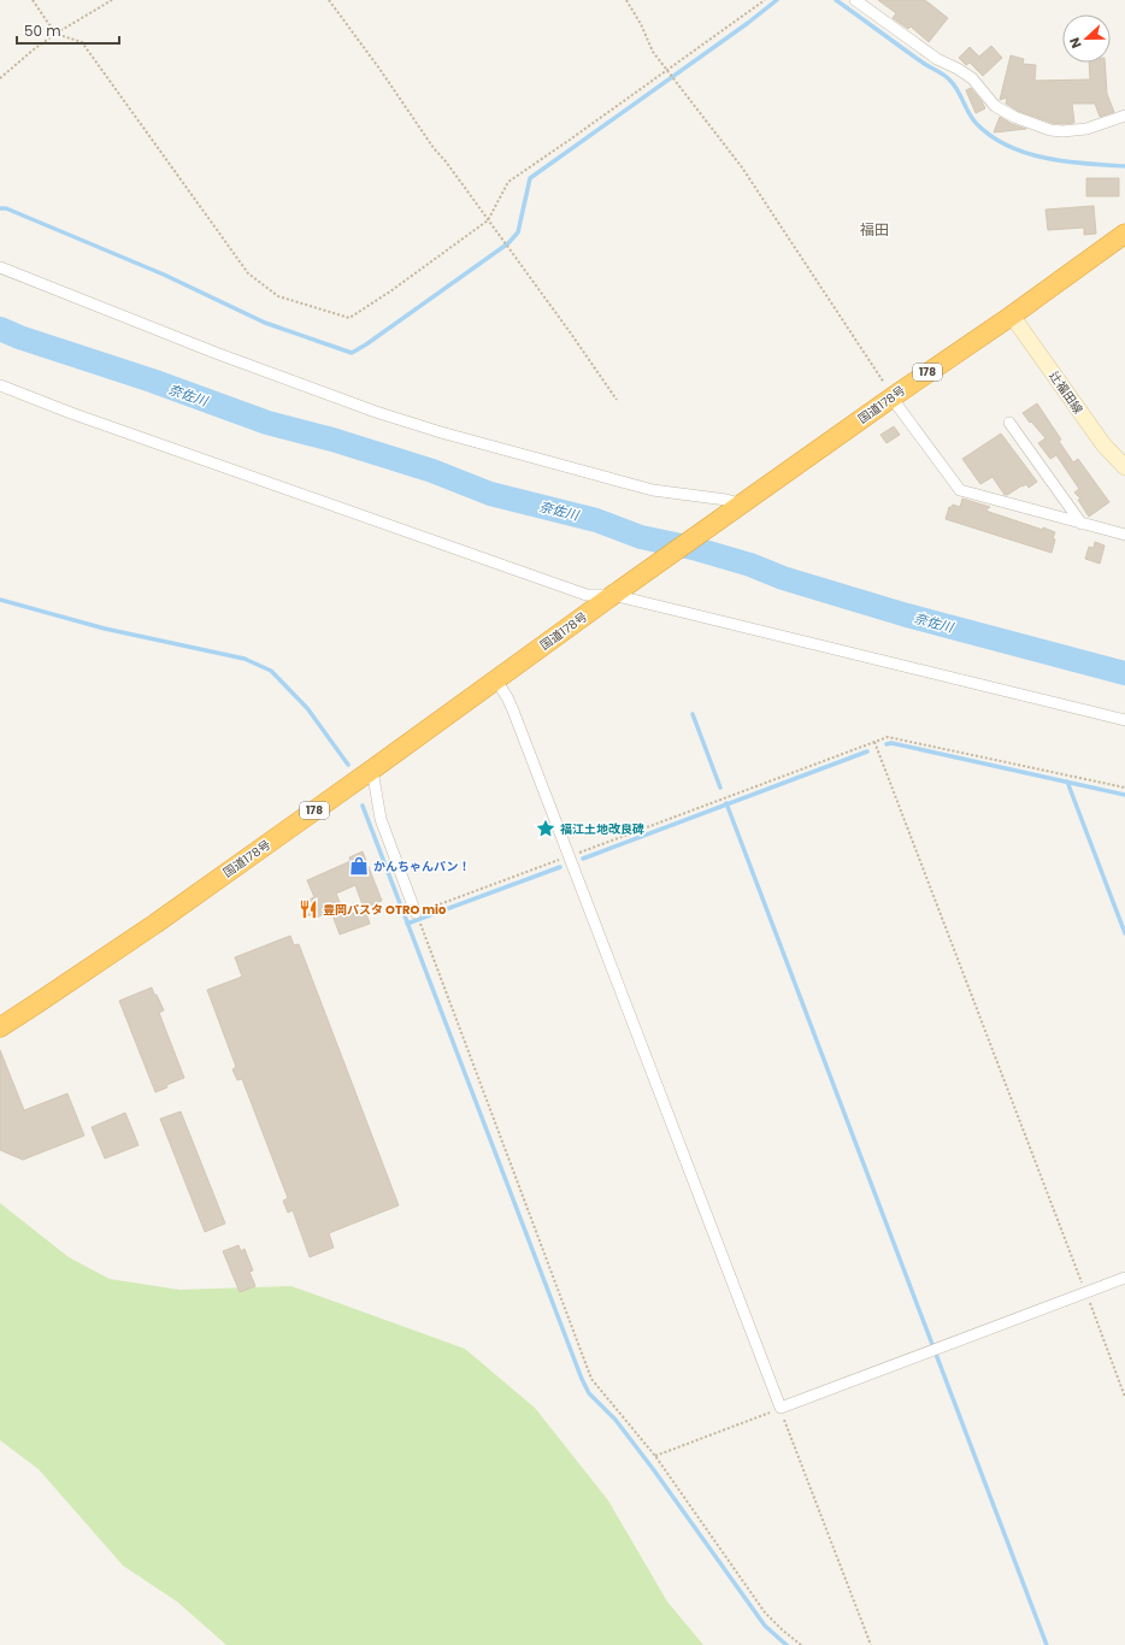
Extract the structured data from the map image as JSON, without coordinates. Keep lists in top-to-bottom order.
{
  "streets": {
    "highway": ["178", "国道178号"],
    "main road": ["辻福田線"]
  },
  "crossings": [
    ["辻福田線", "国道178号"]
  ],
  "districts": ["福田"],
  "water": ["奈佐川"],
  "places": {
    "place": ["福江土地改良碑"],
    "shop": ["かんちゃんパン！"],
    "restaurant": ["豊岡パスタ OTRO mio"]
  },
  "scale_bar": "50 m",
  "north": "left"
}
